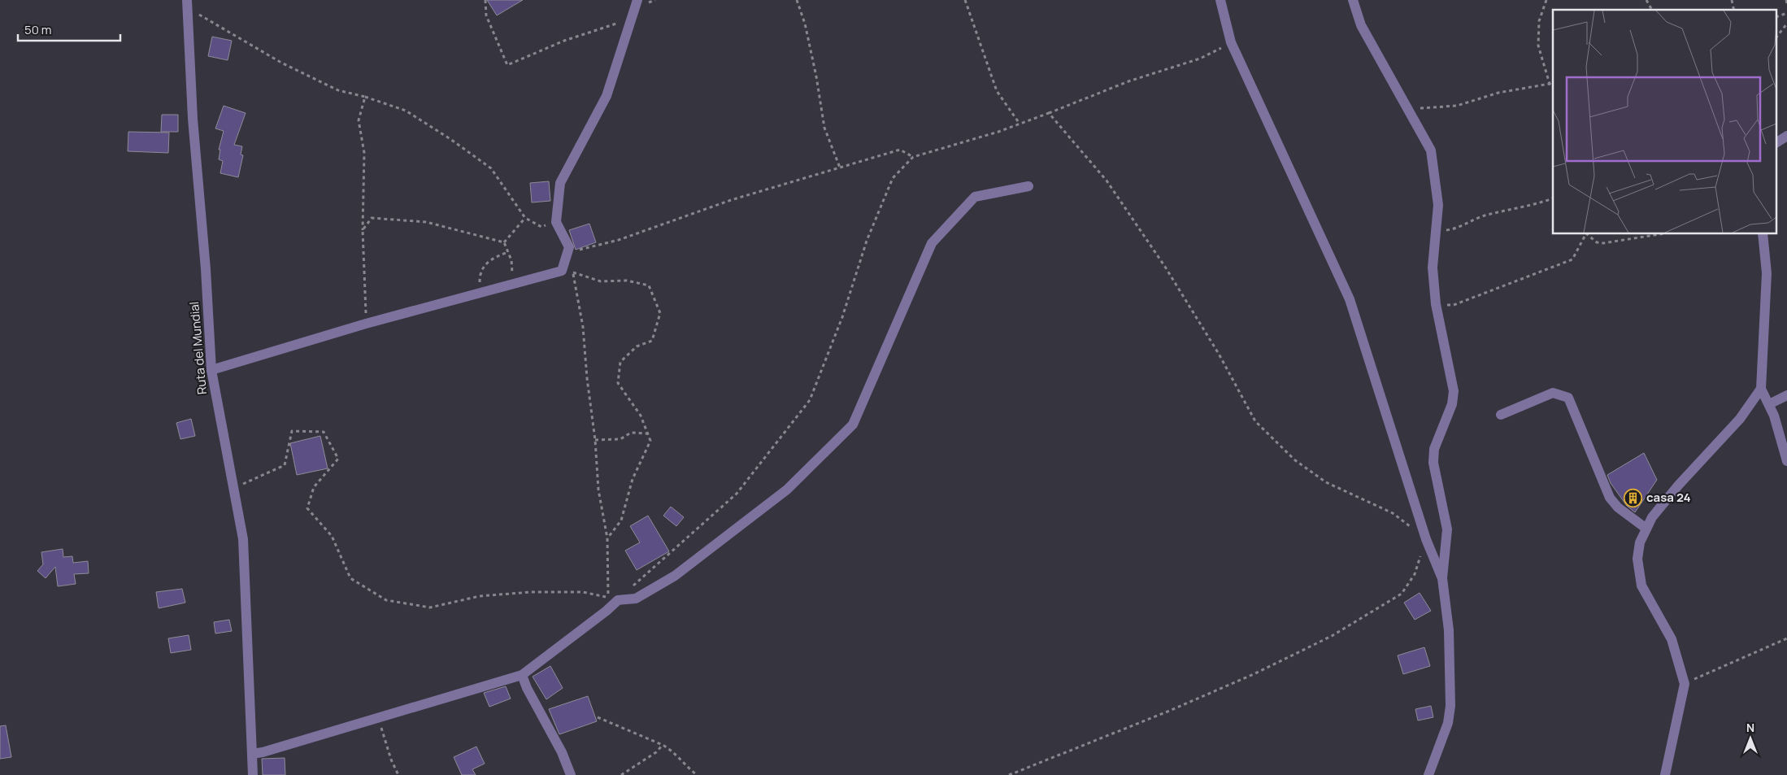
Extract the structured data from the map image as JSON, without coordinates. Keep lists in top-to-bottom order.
{
  "streets": {
    "street": ["Ruta del Mundial"]
  },
  "places": {
    "building": ["casa 24"]
  },
  "scale_bar": "50 m",
  "north": "top"
}
